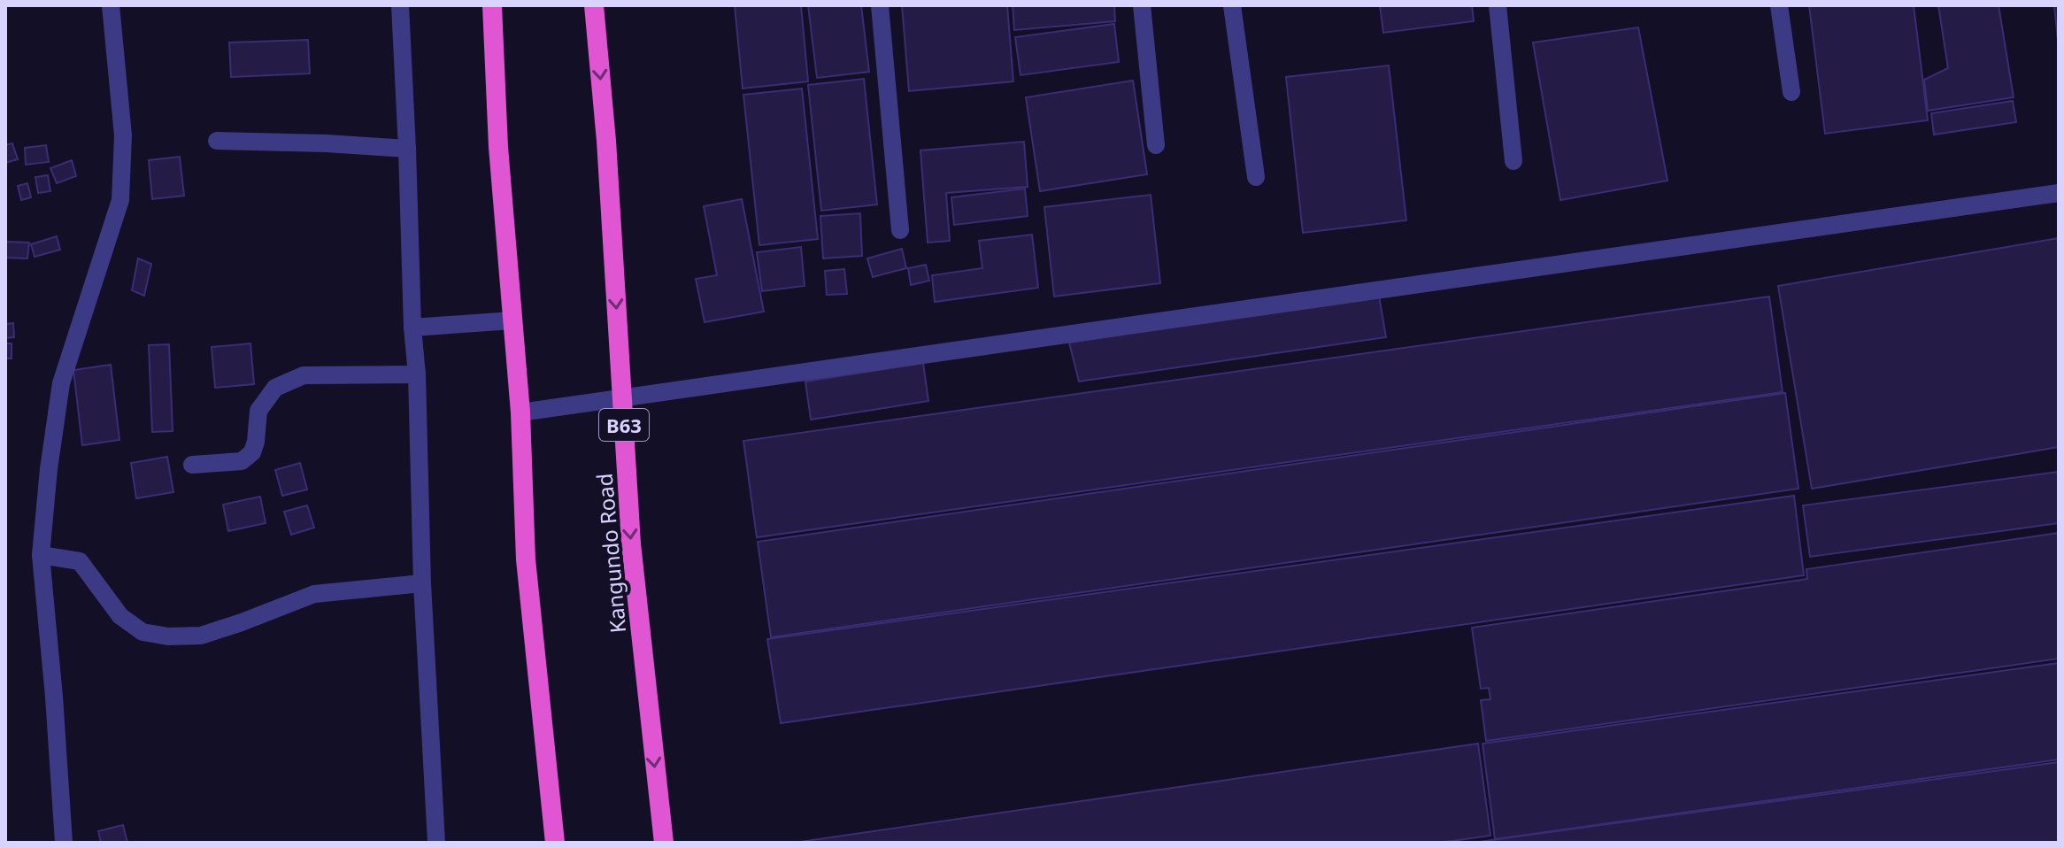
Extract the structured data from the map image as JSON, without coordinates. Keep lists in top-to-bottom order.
{
  "streets": {
    "highway": ["B63", "Kangundo Road"]
  }
}
